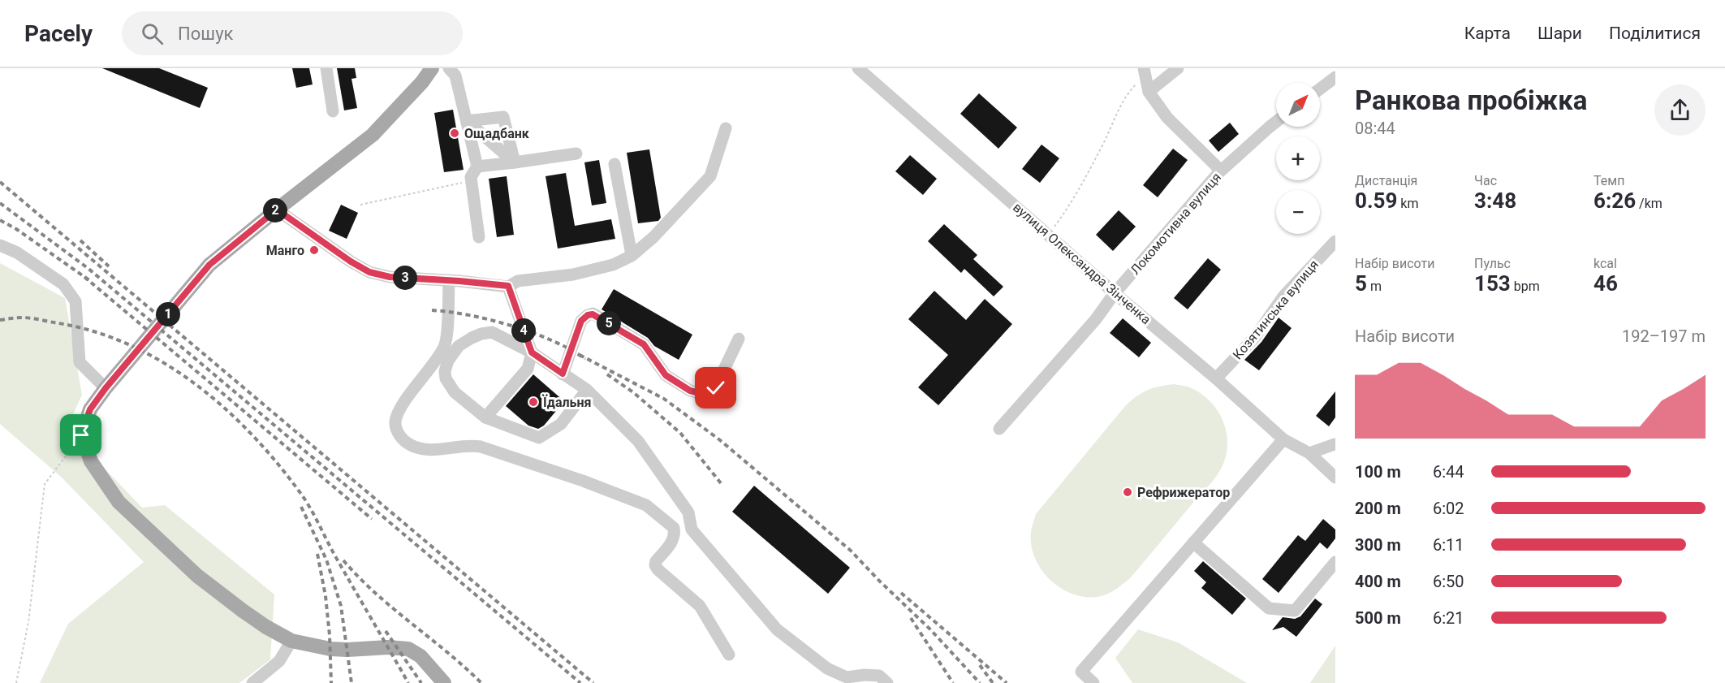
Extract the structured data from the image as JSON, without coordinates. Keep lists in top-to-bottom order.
{
  "streets": {
    "street": ["Локомотивна вулиця", "вулиця Олександра Зінченка", "Козятинська вулиця"]
  },
  "crossings": [
    ["Локомотивна вулиця", "вулиця Олександра Зінченка"],
    ["вулиця Олександра Зінченка", "Козятинська вулиця"]
  ],
  "places": [
    "Ощадбанк",
    "Манго",
    "Їдальня",
    "Рефрижератор"
  ],
  "north": "top right",
  "page": {
    "header": "Pacely",
    "search": "Пошук",
    "nav": ["Карта", "Шари", "Поділитися"],
    "heading": ["Ранкова пробіжка", "08:44"],
    "map_buttons": ["+", "−"],
    "stats": [
      ["Дистанція", "0.59 km"],
      ["Час", "3:48"],
      ["Темп", "6:26 /km"],
      ["Набір висоти", "5 m"],
      ["Пульс", "153 bpm"],
      ["kcal", "46"]
    ],
    "pins": [
      "2",
      "3",
      "1",
      "5",
      "4"
    ],
    "chart": ["Набір висоти", "192–197 m"],
    "list": [
      {
        "name": "100 m",
        "note": "6:44"
      },
      {
        "name": "200 m",
        "note": "6:02"
      },
      {
        "name": "300 m",
        "note": "6:11"
      },
      {
        "name": "400 m",
        "note": "6:50"
      },
      {
        "name": "500 m",
        "note": "6:21"
      }
    ]
  }
}
